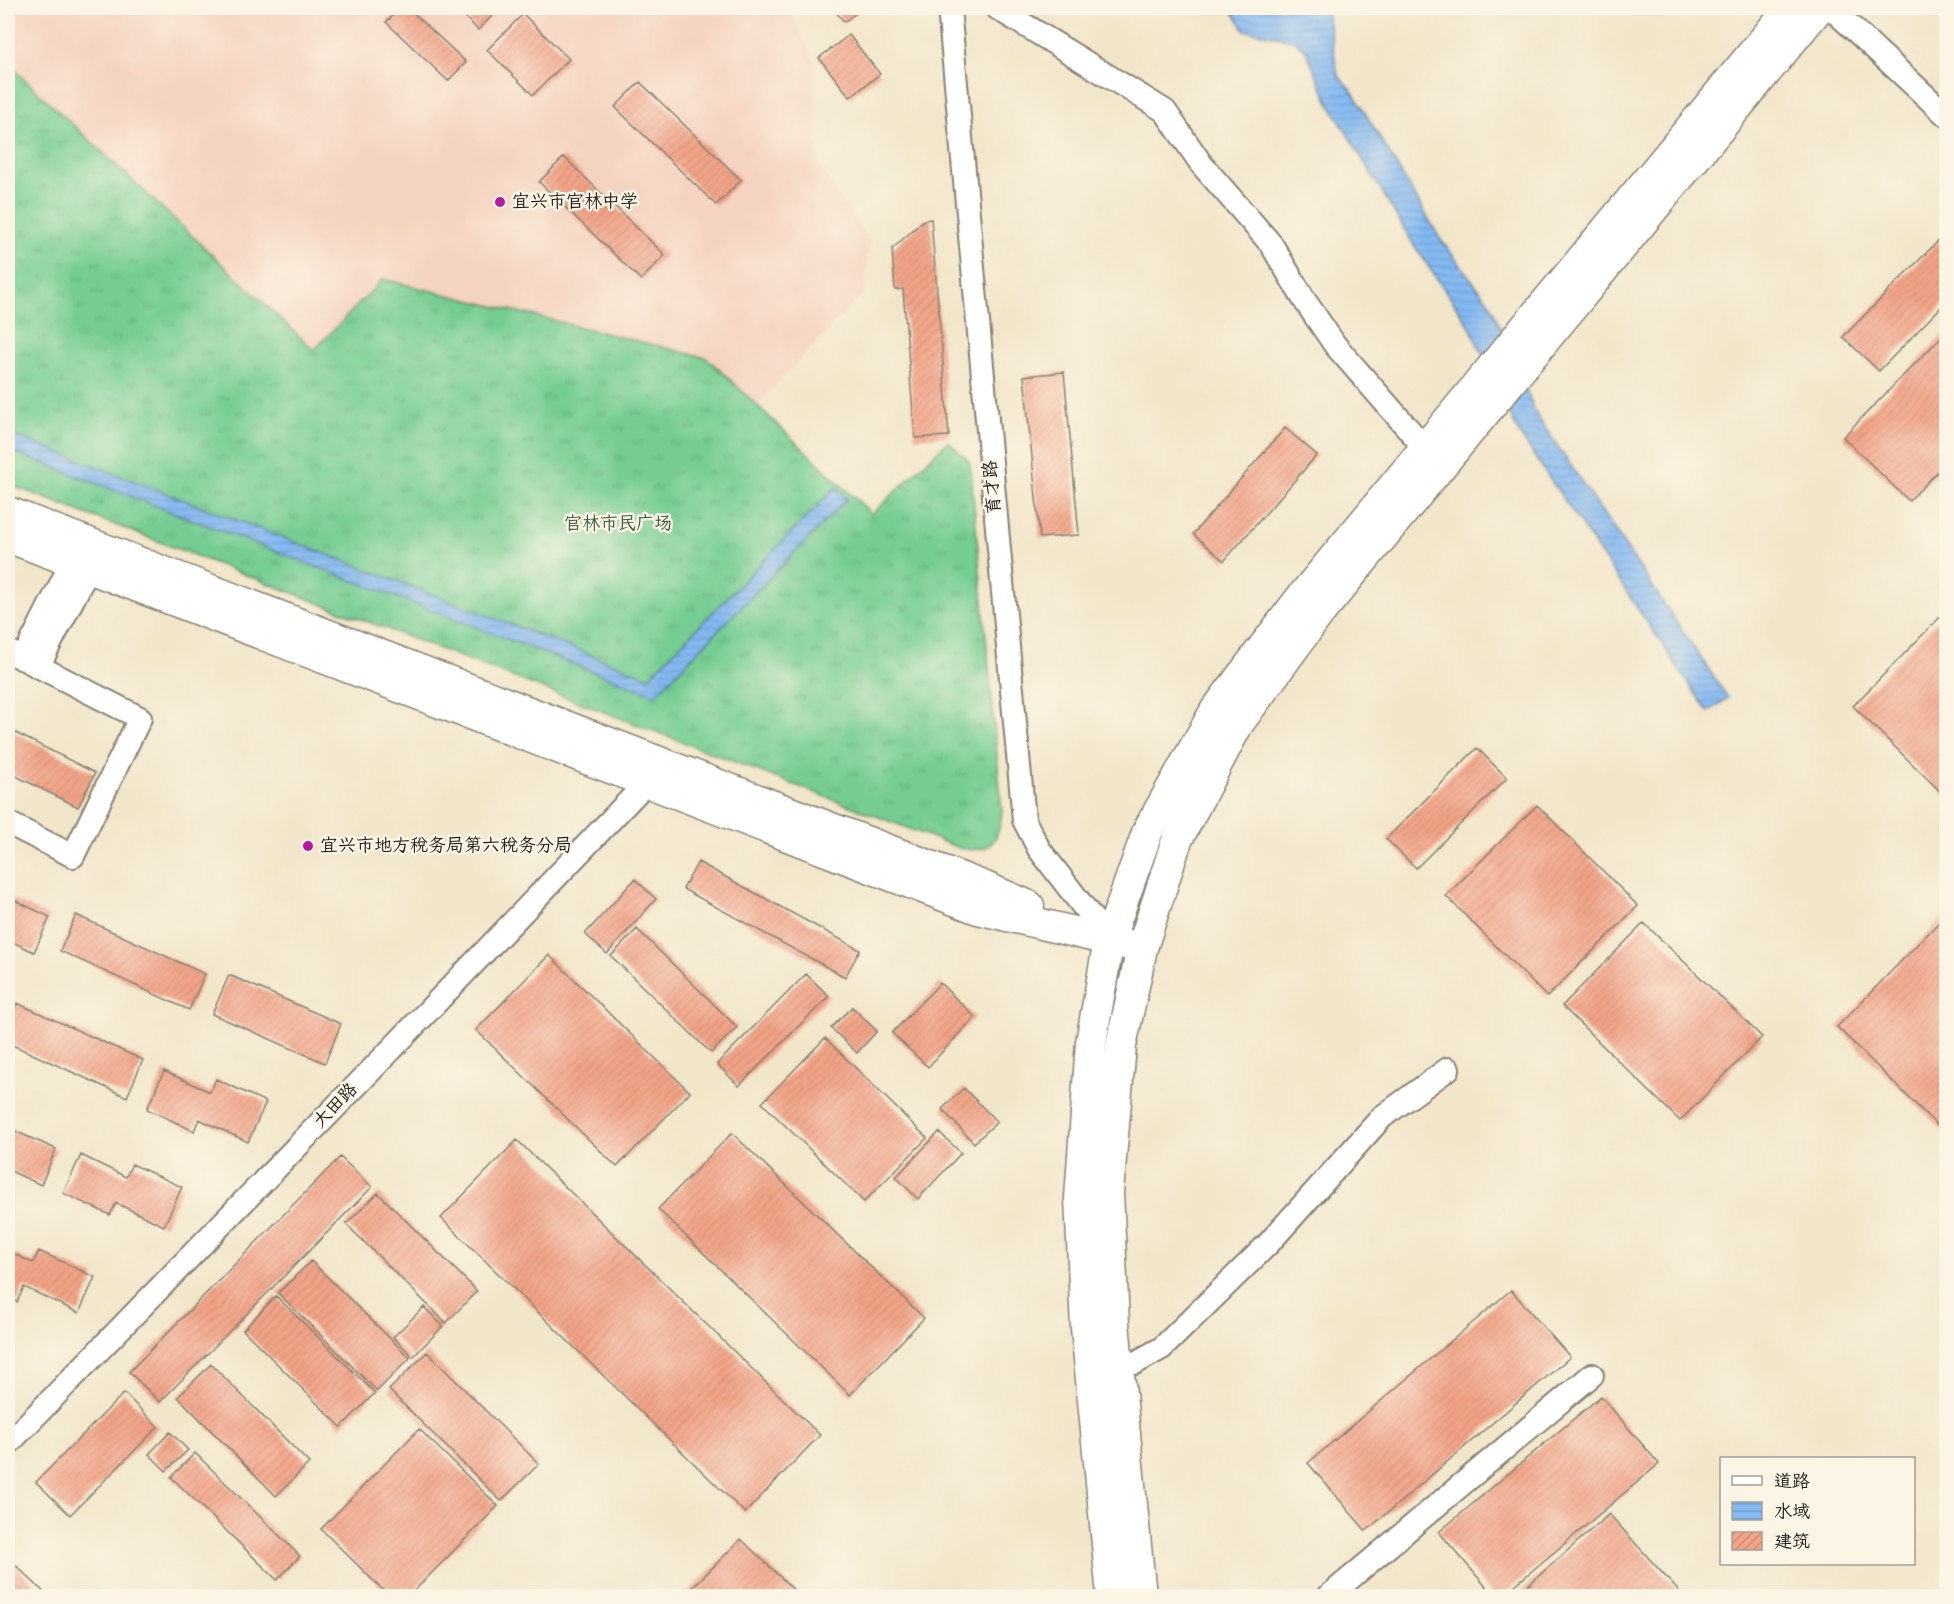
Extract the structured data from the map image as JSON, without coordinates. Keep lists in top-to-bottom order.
{
  "streets": {
    "street": ["育才路", "大田路"]
  },
  "parks": ["官林市民广场"],
  "places": ["宜兴市官林中学", "宜兴市地方税务局第六税务分局"],
  "legend": ["道路", "水域", "建筑"]
}
